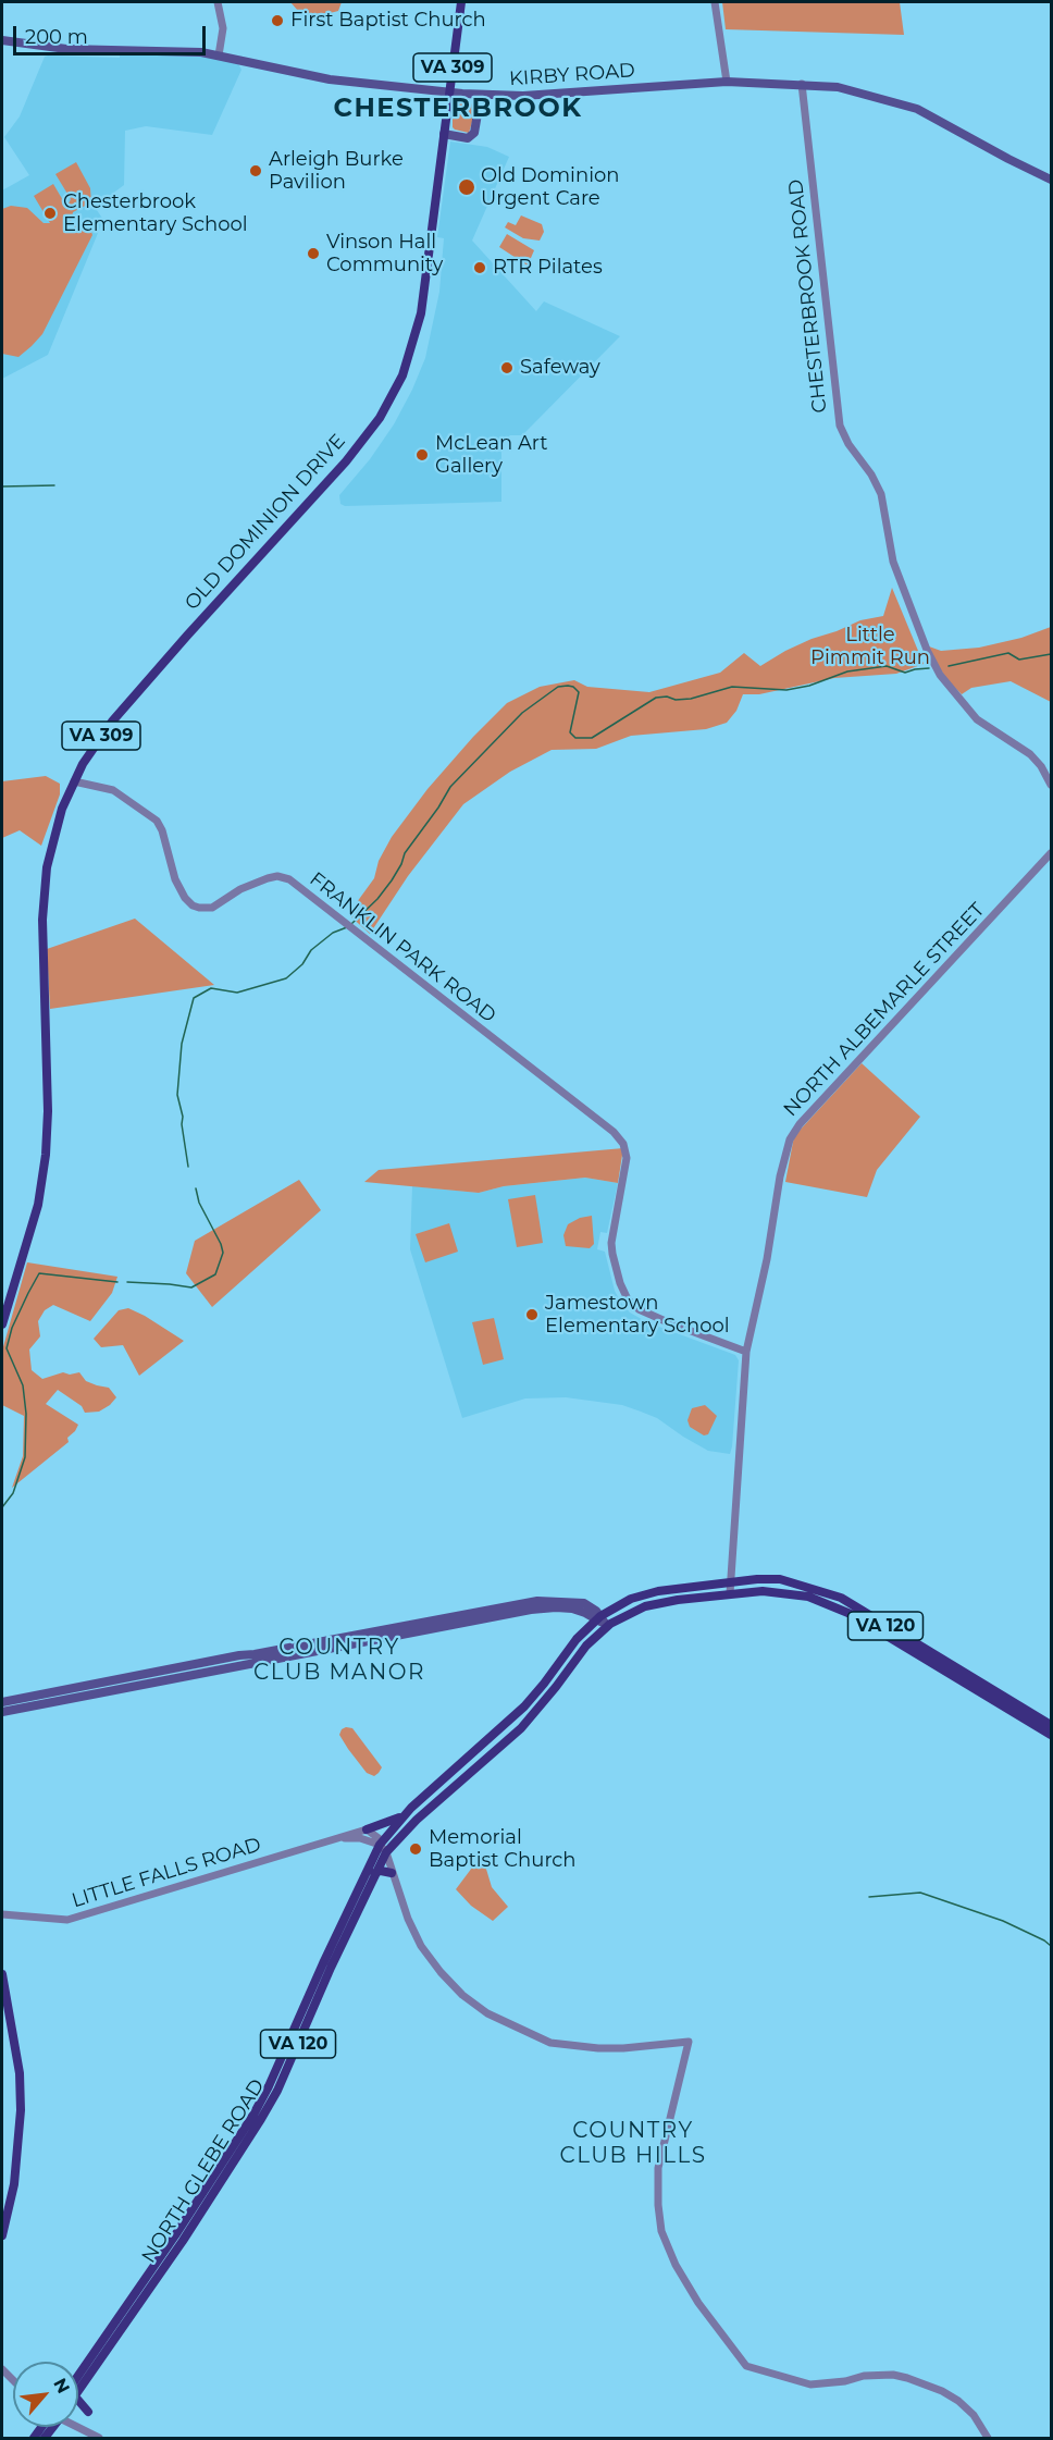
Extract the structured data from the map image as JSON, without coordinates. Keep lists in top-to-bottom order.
{
  "streets": {
    "main road": [
      "VA 309",
      "KIRBY ROAD",
      "OLD DOMINION DRIVE",
      "VA 120",
      "NORTH GLEBE ROAD"
    ],
    "street": [
      "CHESTERBROOK ROAD",
      "FRANKLIN PARK ROAD",
      "NORTH ALBEMARLE STREET",
      "LITTLE FALLS ROAD"
    ]
  },
  "crossings": [
    ["KIRBY ROAD", "CHESTERBROOK ROAD"],
    ["OLD DOMINION DRIVE", "FRANKLIN PARK ROAD"],
    ["FRANKLIN PARK ROAD", "NORTH ALBEMARLE STREET"],
    ["NORTH ALBEMARLE STREET", "NORTH GLEBE ROAD"],
    ["LITTLE FALLS ROAD", "NORTH GLEBE ROAD"]
  ],
  "districts": ["CHESTERBROOK", "COUNTRY CLUB MANOR", "COUNTRY CLUB HILLS"],
  "parks": ["Little Pimmit Run"],
  "places": [
    "First Baptist Church",
    "Arleigh Burke Pavilion",
    "Old Dominion Urgent Care",
    "Chesterbrook Elementary School",
    "Vinson Hall Community",
    "RTR Pilates",
    "Safeway",
    "McLean Art Gallery",
    "Jamestown Elementary School",
    "Memorial Baptist Church"
  ],
  "scale_bar": "200 m",
  "north": "top right"
}
